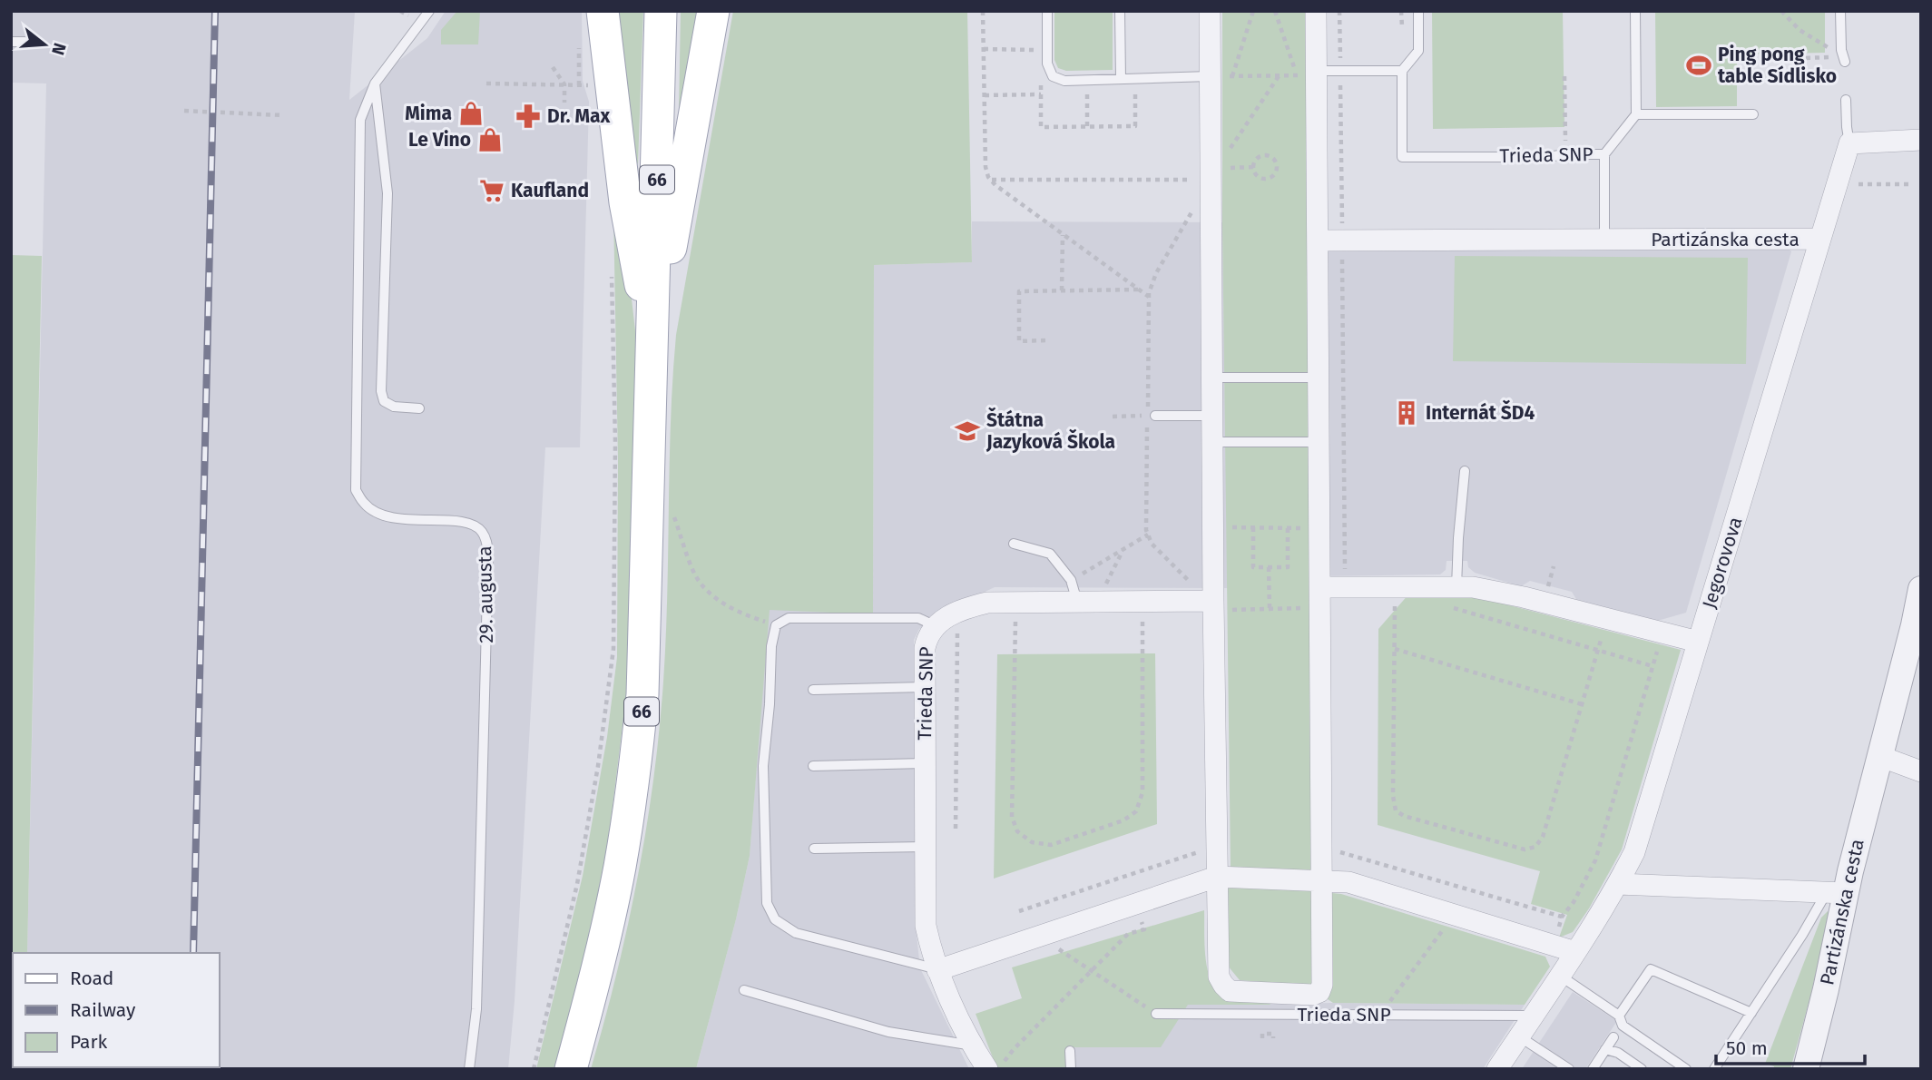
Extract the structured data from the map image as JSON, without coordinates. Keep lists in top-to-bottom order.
{
  "streets": {
    "main road": ["66"],
    "street": ["Trieda SNP", "Partizánska cesta", "Jegorovova"],
    "lane": ["29. augusta"]
  },
  "crossings": [
    ["Trieda SNP", "Partizánska cesta"],
    ["Trieda SNP", "Jegorovova"],
    ["Partizánska cesta", "Jegorovova"]
  ],
  "places": {
    "sports": ["Ping pong table Sídlisko"],
    "shop": ["Mima", "Le Vino"],
    "pharmacy": ["Dr. Max"],
    "supermarket": ["Kaufland"],
    "building": ["Internát ŠD4"],
    "school or university": ["Štátna Jazyková Škola"]
  },
  "legend": ["Road", "Railway", "Park"],
  "scale_bar": "50 m",
  "north": "right"
}
